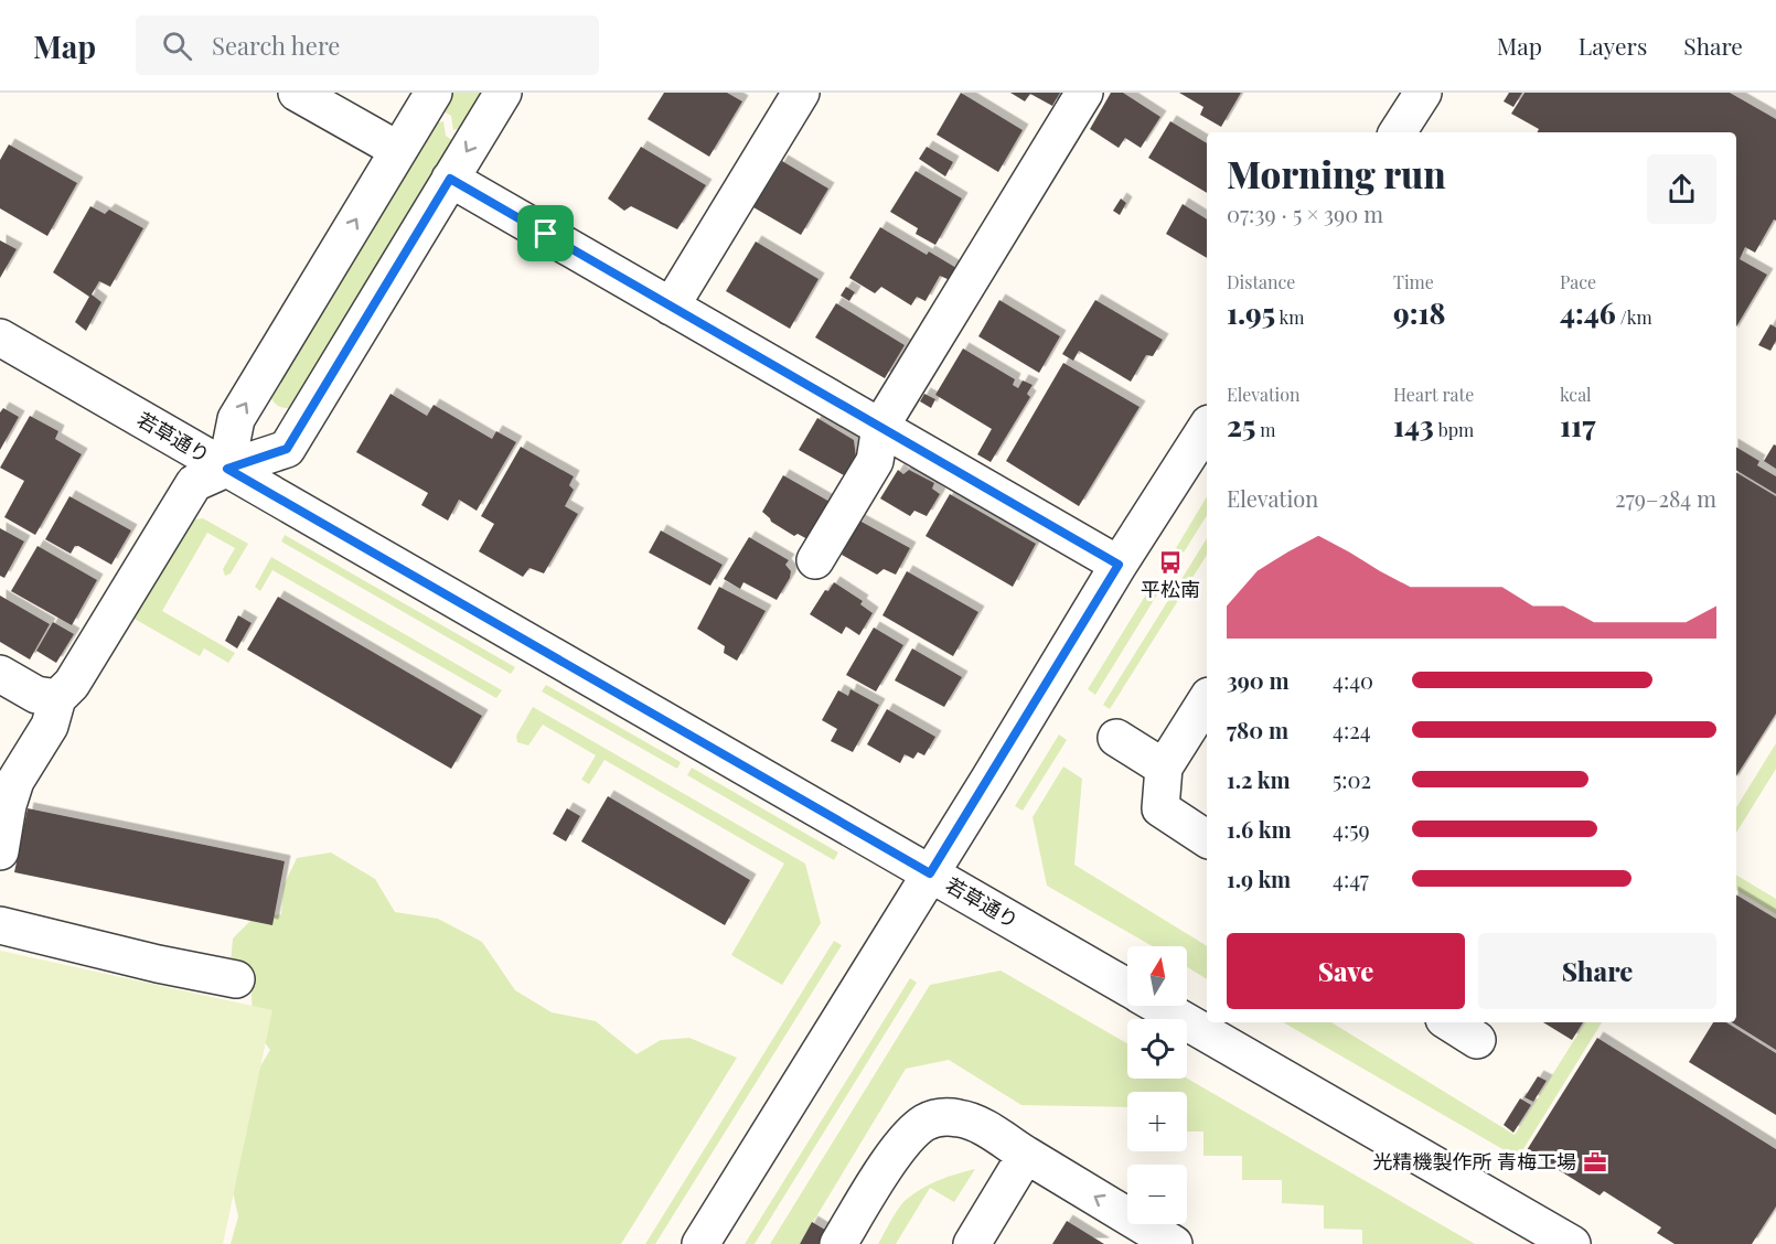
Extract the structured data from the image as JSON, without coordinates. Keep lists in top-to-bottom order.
{
  "streets": {
    "street": ["若草通り"]
  },
  "places": {
    "bus stop": ["平松南"],
    "office": ["光精機製作所 青梅工場"]
  },
  "north": "top",
  "page": {
    "header": "Map",
    "search": "Search here",
    "nav": ["Map", "Layers", "Share"],
    "heading": ["Morning run", "07:39 · 5 × 390 m"],
    "stats": [
      ["Distance", "1.95 km"],
      ["Time", "9:18"],
      ["Pace", "4:46 /km"],
      ["Elevation", "25 m"],
      ["Heart rate", "143 bpm"],
      ["kcal", "117"]
    ],
    "chart": ["Elevation", "279–284 m"],
    "list": [
      {
        "name": "390 m",
        "note": "4:40"
      },
      {
        "name": "780 m",
        "note": "4:24"
      },
      {
        "name": "1.2 km",
        "note": "5:02"
      },
      {
        "name": "1.6 km",
        "note": "4:59"
      },
      {
        "name": "1.9 km",
        "note": "4:47"
      }
    ],
    "buttons": ["Save", "Share"],
    "map_buttons": ["+", "−"]
  }
}
